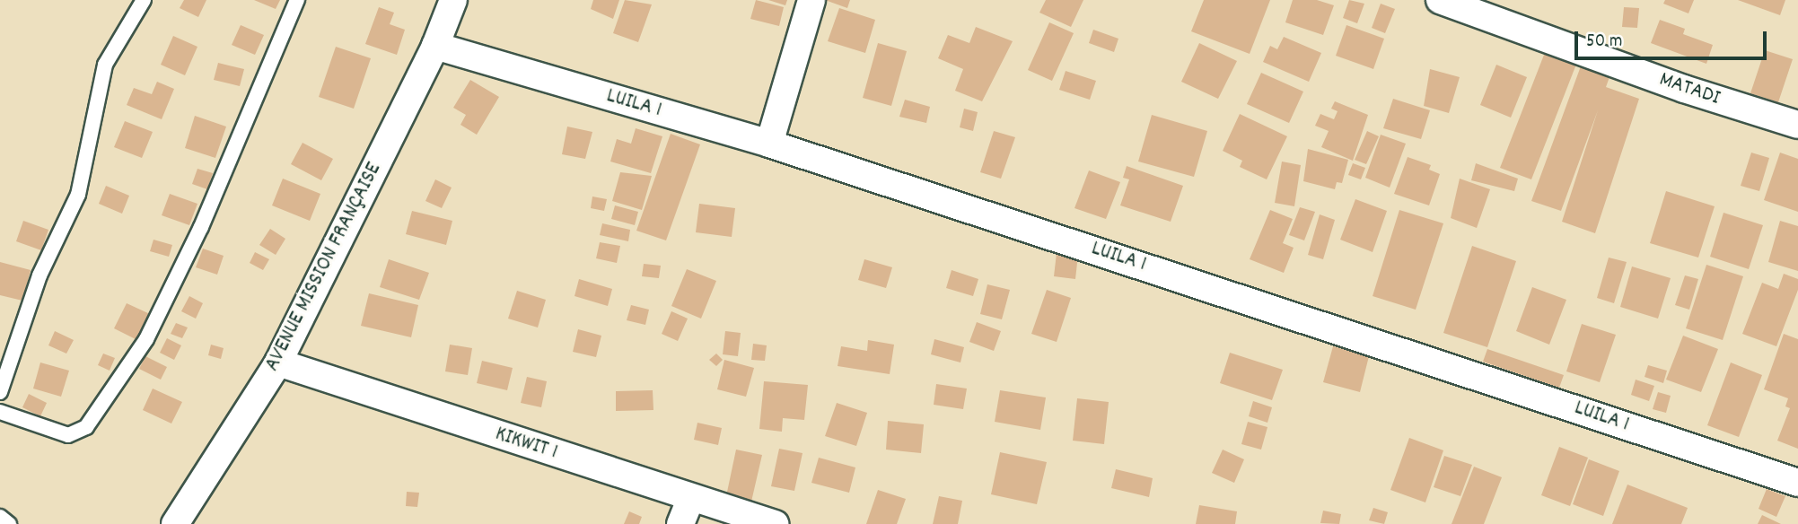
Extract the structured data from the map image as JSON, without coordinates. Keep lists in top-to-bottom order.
{
  "streets": {
    "street": [
      "MATADI",
      "LUILA 1",
      "AVENUE MISSION FRANÇAISE",
      "KIKWIT 1"
    ]
  },
  "crossings": [
    ["LUILA 1", "AVENUE MISSION FRANÇAISE"],
    ["AVENUE MISSION FRANÇAISE", "KIKWIT 1"]
  ],
  "scale_bar": "50 m"
}
